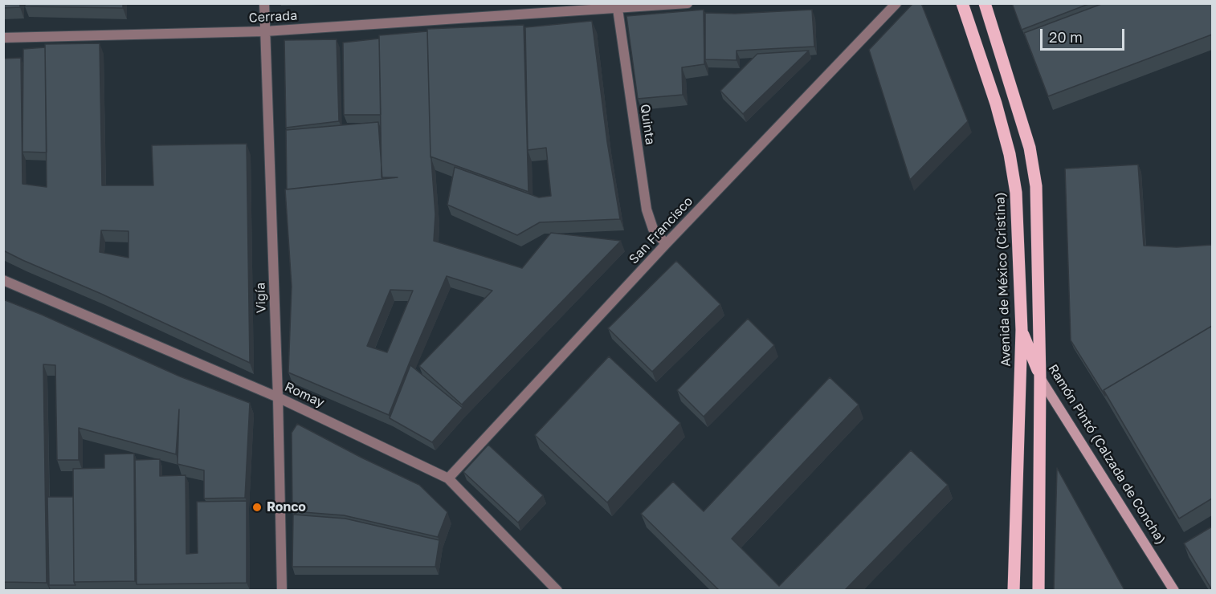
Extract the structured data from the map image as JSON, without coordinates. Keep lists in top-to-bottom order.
{
  "streets": {
    "main road": ["Avenida de México (Cristina)", "Ramón Pintó (Calzada de Concha)"],
    "street": [
      "Cerrada",
      "Quinta",
      "San Francisco",
      "Vigía",
      "Romay"
    ]
  },
  "crossings": [
    ["Cerrada", "Quinta"],
    ["Cerrada", "Vigía"],
    ["Quinta", "San Francisco"],
    ["San Francisco", "Romay"],
    ["Avenida de México (Cristina)", "Ramón Pintó (Calzada de Concha)"],
    ["Vigía", "Romay"]
  ],
  "places": ["Ronco"],
  "scale_bar": "20 m"
}
